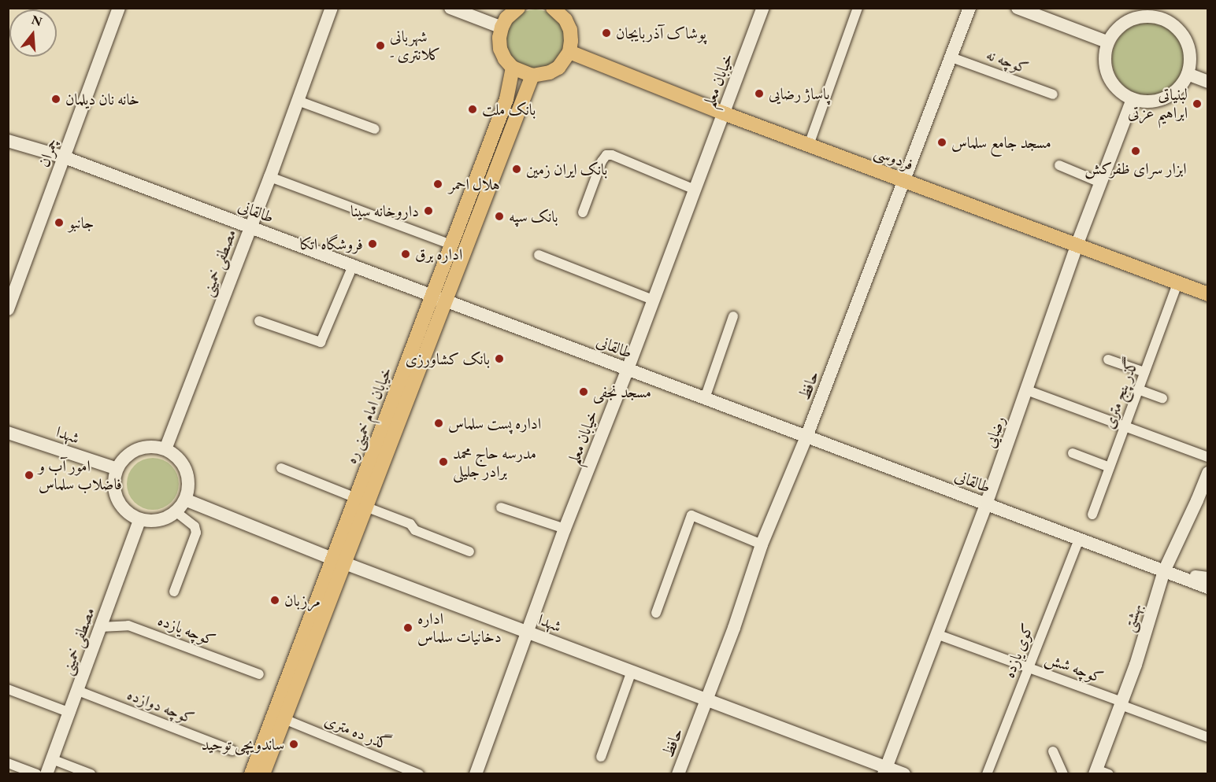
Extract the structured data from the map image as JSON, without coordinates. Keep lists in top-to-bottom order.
{
  "streets": {
    "main road": ["فردوسی", "خیابان امام خمینی ره"],
    "street": [
      "کوچه نه",
      "خیابان معلم",
      "چمران",
      "طالقانی",
      "مصطفی خمینی",
      "حافظ",
      "گذر پنج متری",
      "رضایی",
      "شهدا",
      "بهشتی",
      "کوچه یازده",
      "کوی یازده",
      "کوچه شش",
      "کوچه دوازده",
      "گذر ده متری"
    ]
  },
  "crossings": [
    ["کوچه نه", "حافظ"],
    ["خیابان معلم", "فردوسی"],
    ["خیابان معلم", "طالقانی"],
    ["خیابان معلم", "شهدا"],
    ["چمران", "طالقانی"],
    ["فردوسی", "حافظ"],
    ["فردوسی", "گذر پنج متری"],
    ["فردوسی", "رضایی"],
    ["طالقانی", "مصطفی خمینی"],
    ["طالقانی", "حافظ"],
    ["طالقانی", "خیابان امام خمینی ره"],
    ["طالقانی", "رضایی"],
    ["طالقانی", "بهشتی"],
    ["طالقانی", "کوی یازده"],
    ["مصطفی خمینی", "شهدا"],
    ["مصطفی خمینی", "کوچه یازده"],
    ["مصطفی خمینی", "کوچه دوازده"],
    ["حافظ", "شهدا"],
    ["خیابان امام خمینی ره", "شهدا"],
    ["خیابان امام خمینی ره", "گذر ده متری"],
    ["رضایی", "شهدا"],
    ["رضایی", "کوچه شش"],
    ["بهشتی", "کوچه شش"],
    ["کوی یازده", "کوچه شش"]
  ],
  "places": [
    "پوشاک آذربایجان",
    "شهربانی - کلانتری",
    "پاساژ رضایی",
    "خانه نان دیلمان",
    "لبنیاتی ابراهیم عزتی",
    "بانک ملت",
    "مسجد جامع سلماس",
    "ابزار سرای ظفرکش",
    "بانک ایران زمین",
    "هلال احمر",
    "داروخانه سینا",
    "بانک سپه",
    "جانبو",
    "فروشگاه اتکا",
    "اداره برق",
    "بانک کشاورزی",
    "مسجد نجفی",
    "اداره پست سلماس",
    "مدرسه حاج محمد برادر جلیلی",
    "امور آب و فاضلاب سلماس",
    "مرزبان",
    "اداره دخانیات سلماس",
    "ساندویچی توحید"
  ],
  "north": "top"
}
